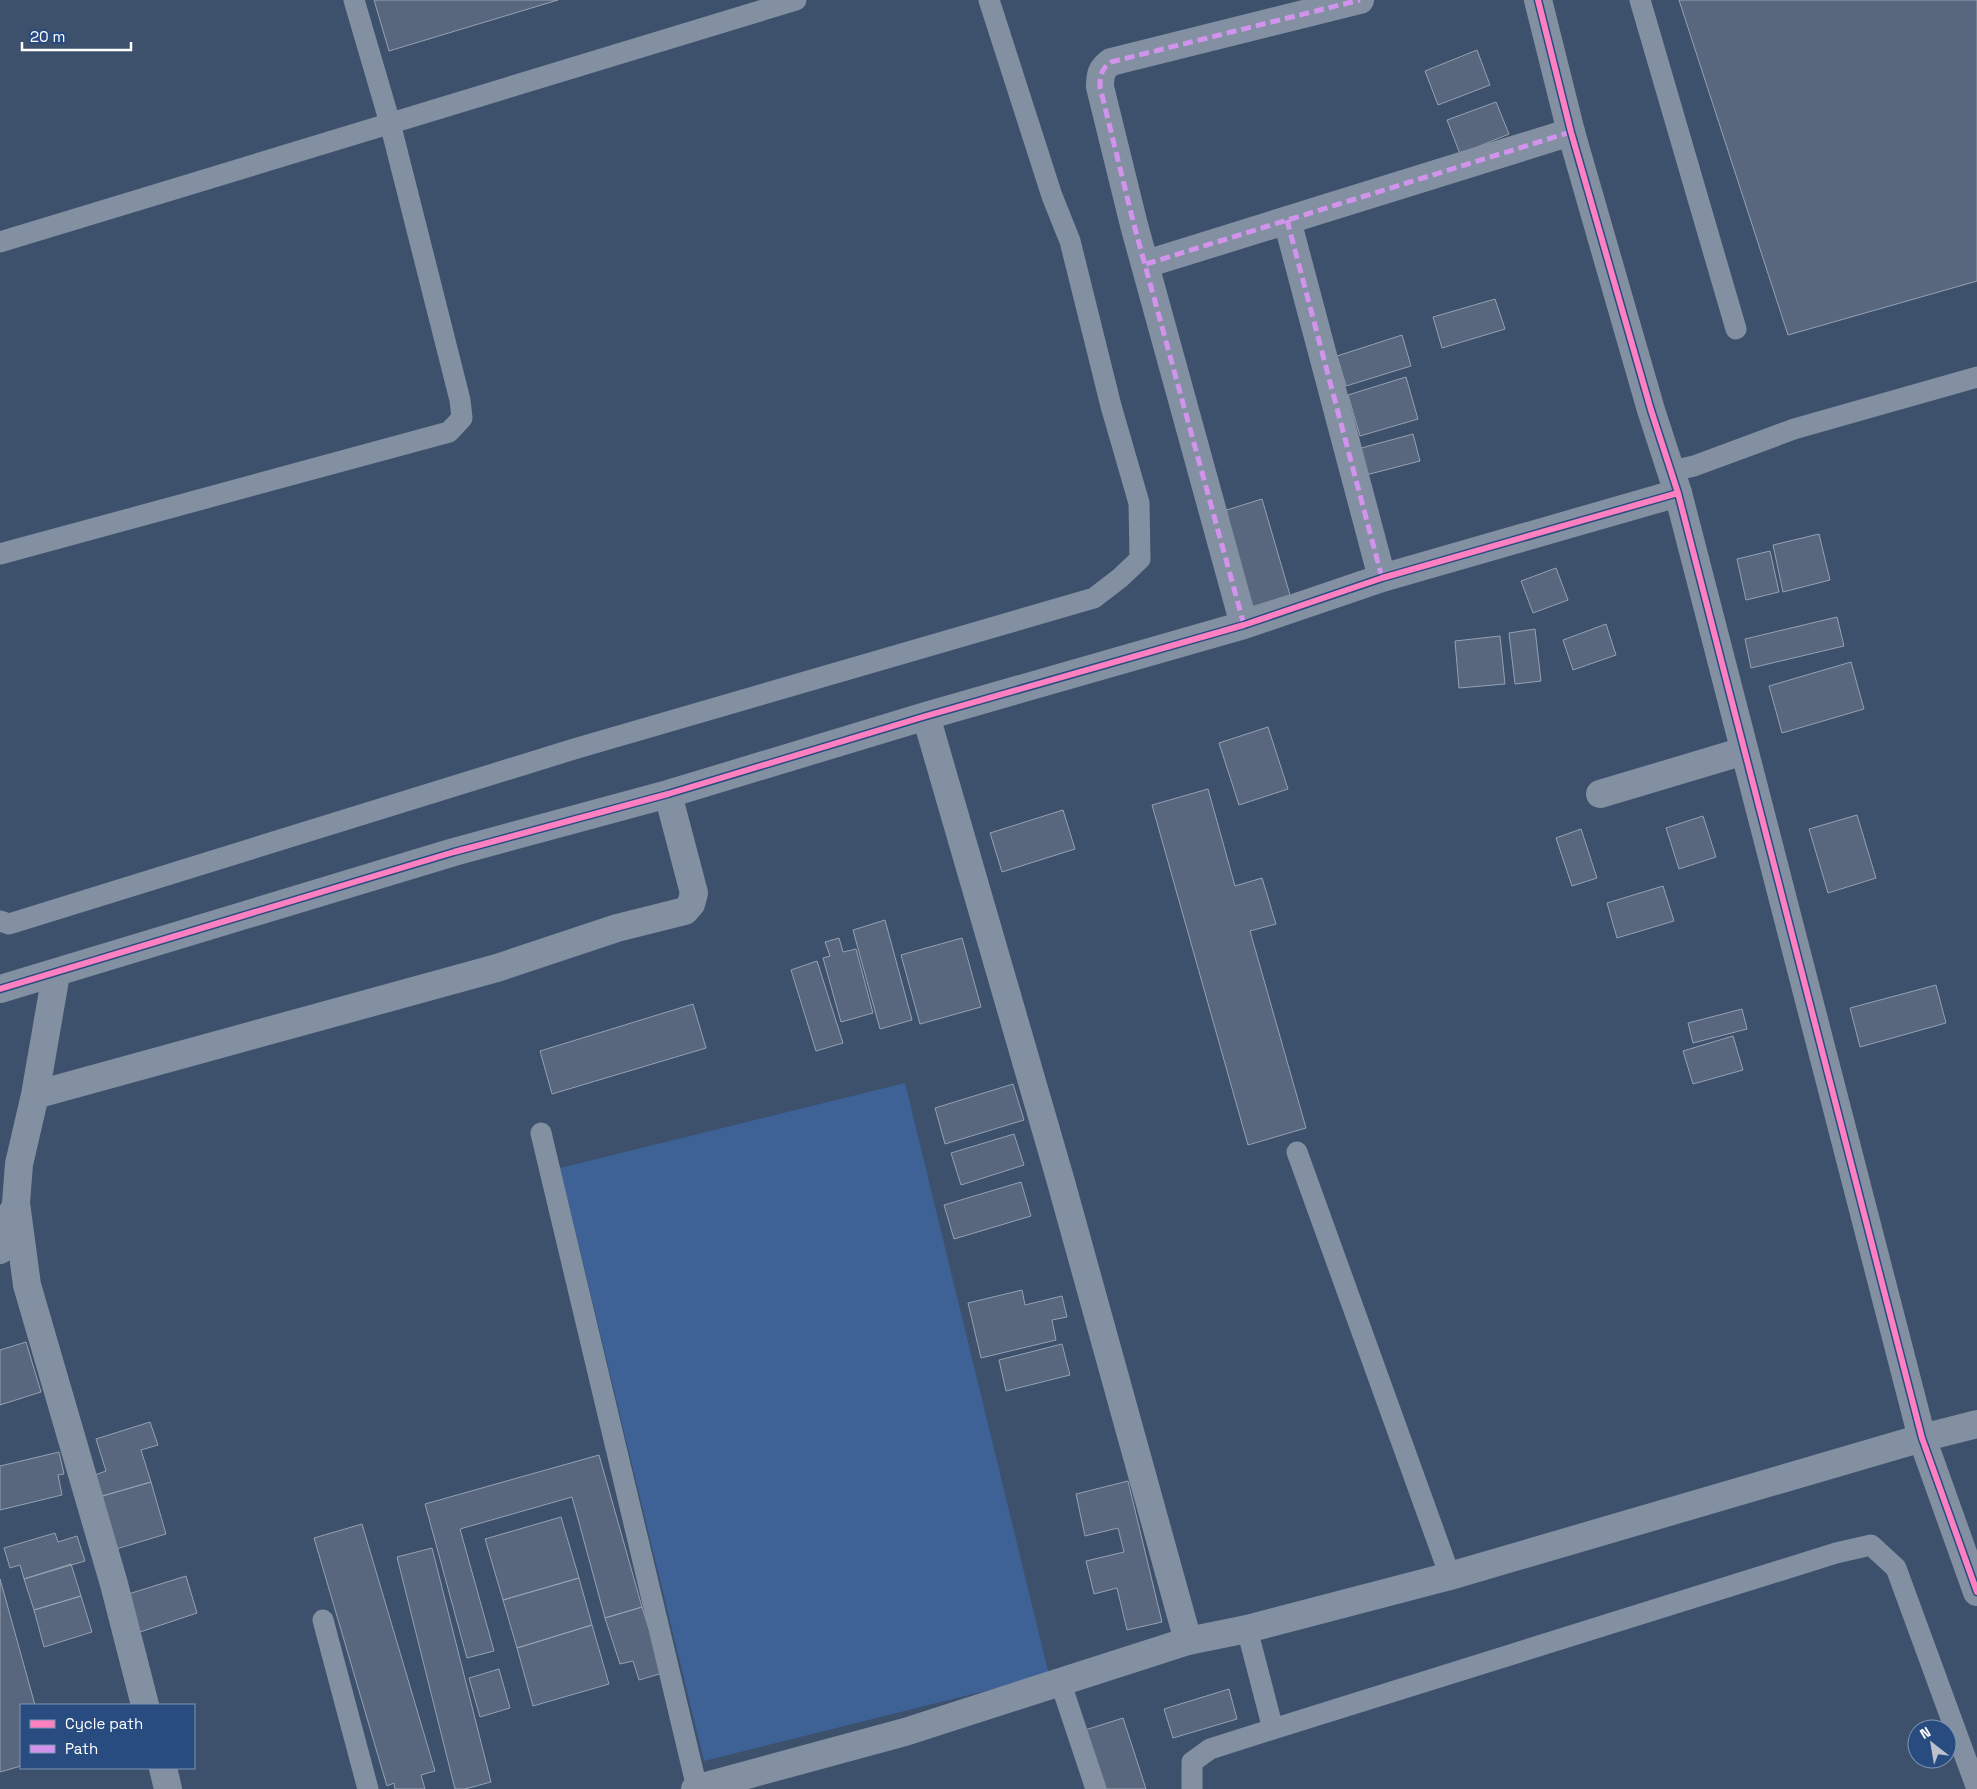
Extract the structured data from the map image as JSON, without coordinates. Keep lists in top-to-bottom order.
{
  "legend": ["Cycle path", "Path"],
  "scale_bar": "20 m",
  "north": "top left"
}
